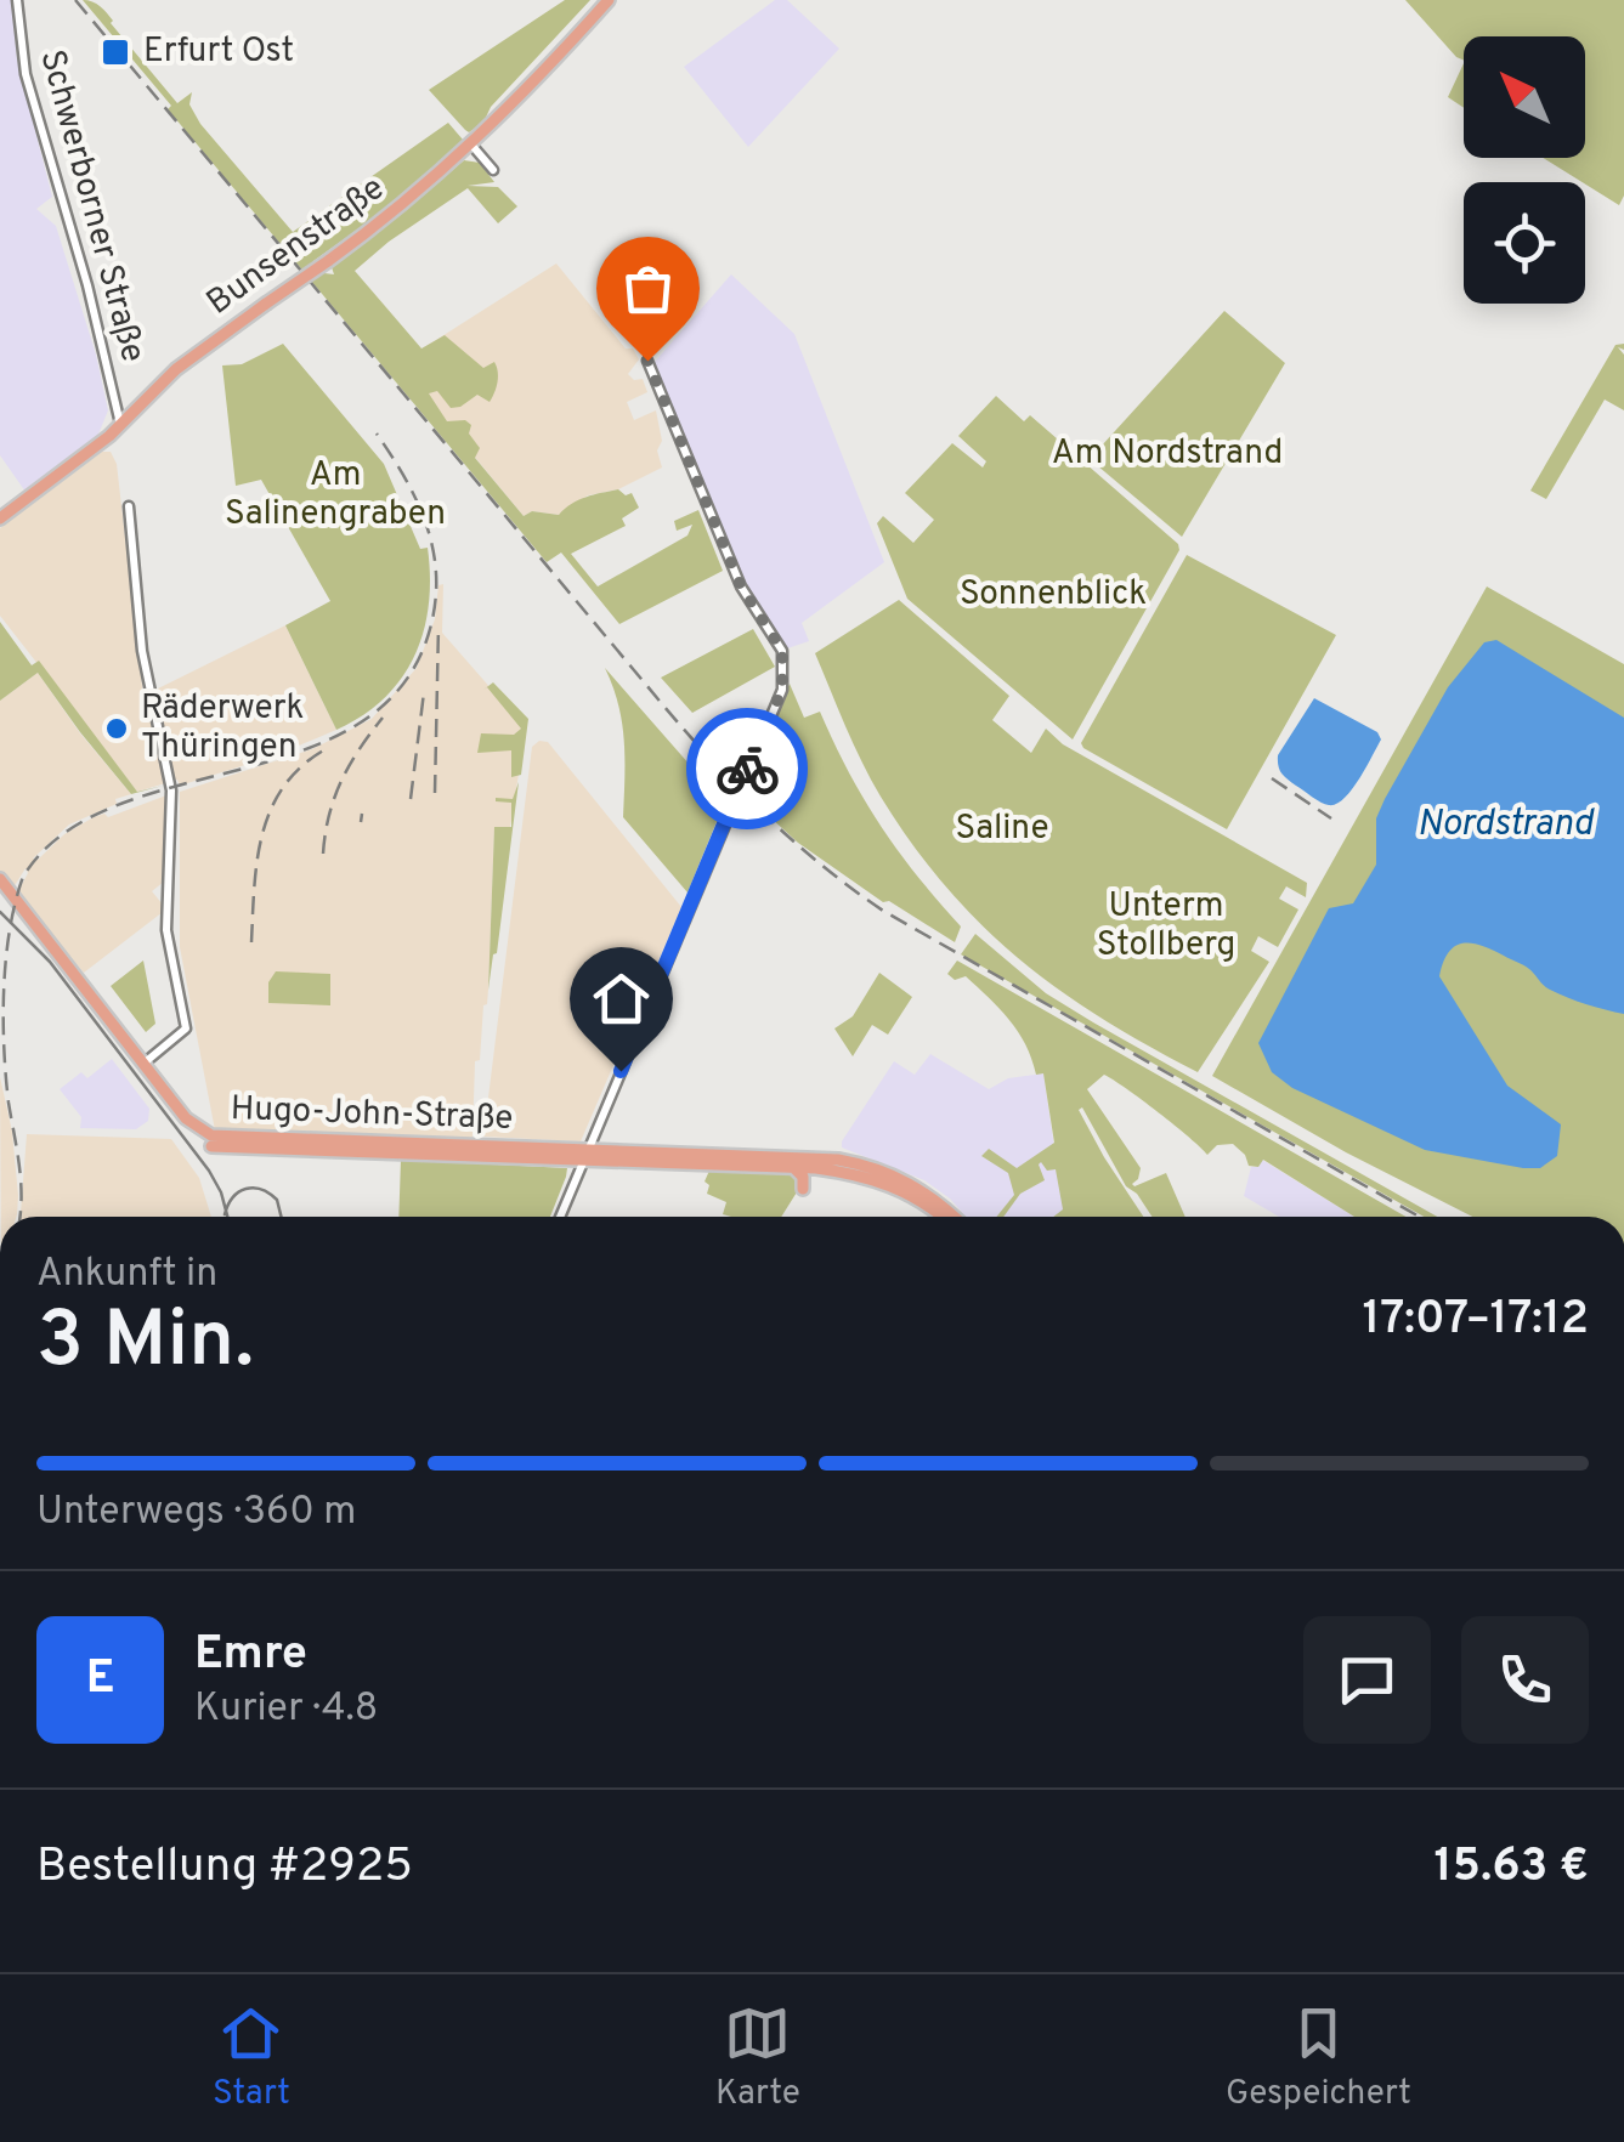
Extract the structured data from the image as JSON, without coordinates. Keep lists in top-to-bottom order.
{
  "streets": {
    "main road": ["Bunsenstraße", "Hugo-John-Straße"],
    "street": ["Schwerborner Straße"]
  },
  "crossings": [
    ["Schwerborner Straße", "Bunsenstraße"]
  ],
  "water": ["Nordstrand"],
  "parks": [
    "Am Nordstrand",
    "Am Salinengraben",
    "Sonnenblick",
    "Saline",
    "Unterm Stollberg"
  ],
  "places": {
    "transit": ["Erfurt Ost"],
    "other": ["Räderwerk Thüringen"]
  },
  "north": "top left",
  "page": {
    "heading": ["3 Min.", "Ankunft in", "17:07–17:12"],
    "panel": [
      "Emre",
      "Kurier · 4.8",
      "Bestellung #2925",
      "15.63 €"
    ],
    "bar": "Unterwegs · 360 m",
    "round": "E",
    "tabs": ["Start", "Karte", "Gespeichert"]
  }
}
